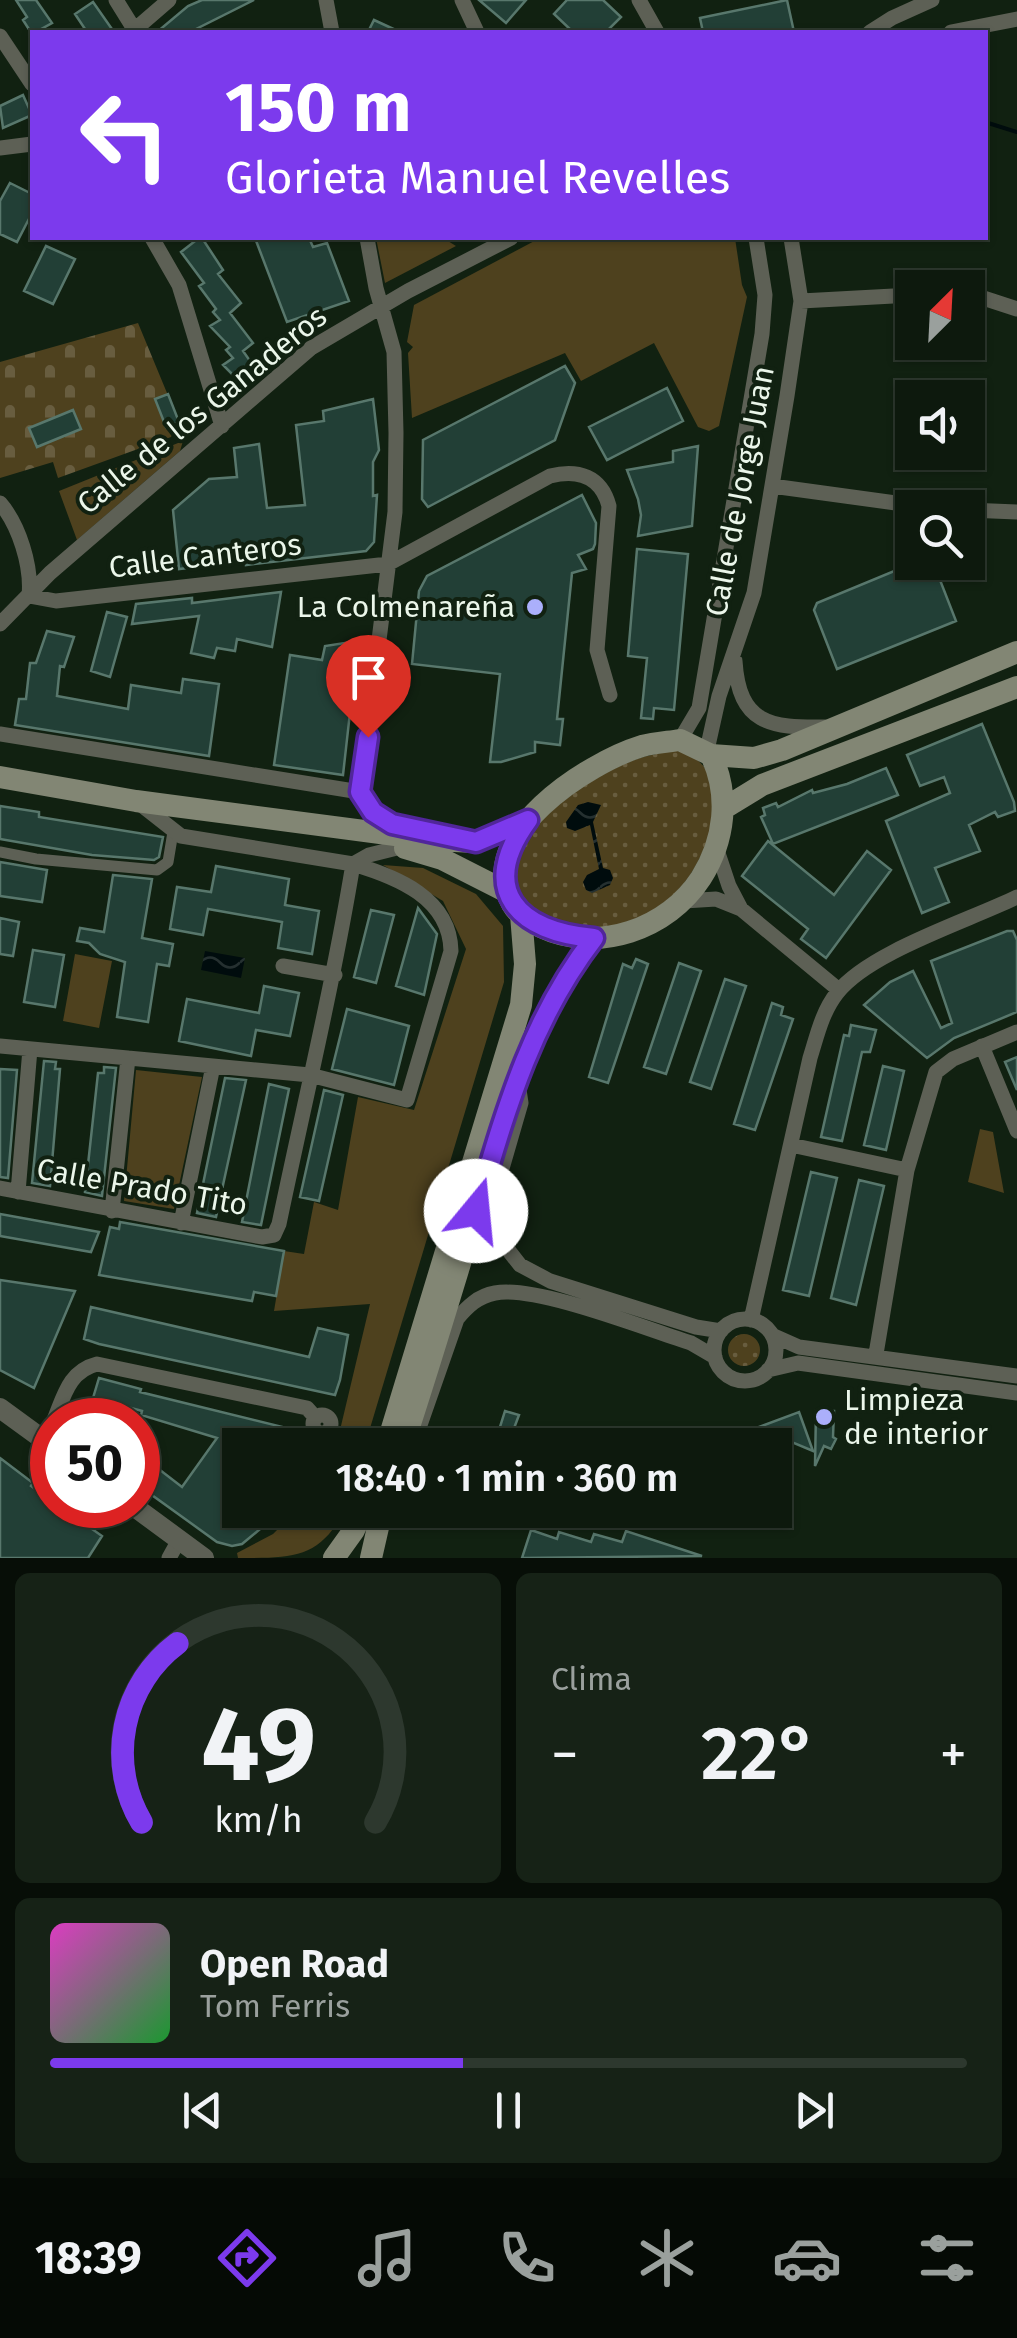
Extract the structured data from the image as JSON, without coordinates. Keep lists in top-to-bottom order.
{
  "streets": {
    "street": [
      "Calle de los Ganaderos",
      "Calle de Jorge Juan",
      "Calle Canteros",
      "Calle Prado Tito"
    ]
  },
  "crossings": [
    ["Calle de los Ganaderos", "Calle Canteros"]
  ],
  "places": ["La Colmenareña", "Limpieza de interior"],
  "north": "top right",
  "page": {
    "turn": ["150 m", "Glorieta Manuel Revelles"],
    "limit": "50",
    "trip": "18:40 · 1 min · 360 m",
    "tile": "Clima",
    "heat": ["−", "22°", "+"],
    "song": ["Open Road", "Tom Ferris"],
    "tabs": "18:39",
    "gauge": ["49", "km/h"]
  }
}
